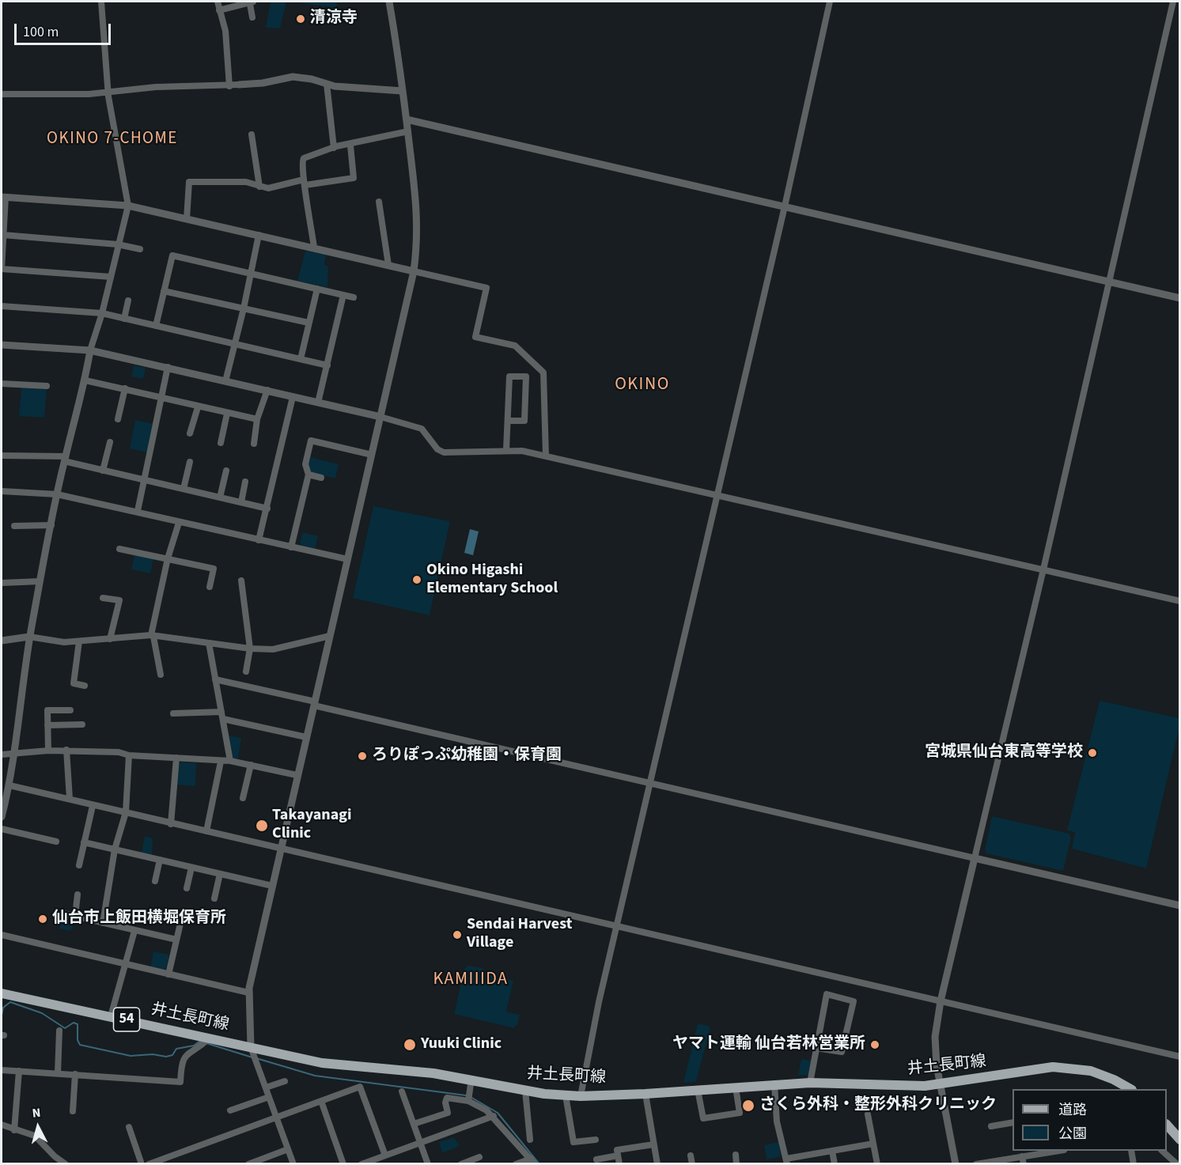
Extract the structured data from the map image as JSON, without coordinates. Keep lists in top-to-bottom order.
{
  "streets": {
    "main road": ["井土長町線", "54"]
  },
  "districts": ["OKINO 7-CHOME", "OKINO", "KAMIIIDA"],
  "places": [
    "清涼寺",
    "Okino Higashi Elementary School",
    "宮城県仙台東高等学校",
    "ろりぽっぷ幼稚園・保育園",
    "Takayanagi Clinic",
    "仙台市上飯田横堀保育所",
    "Sendai Harvest Village",
    "Yuuki Clinic",
    "ヤマト運輸 仙台若林営業所",
    "さくら外科・整形外科クリニック"
  ],
  "legend": ["道路", "公園"],
  "scale_bar": "100 m",
  "north": "top"
}
